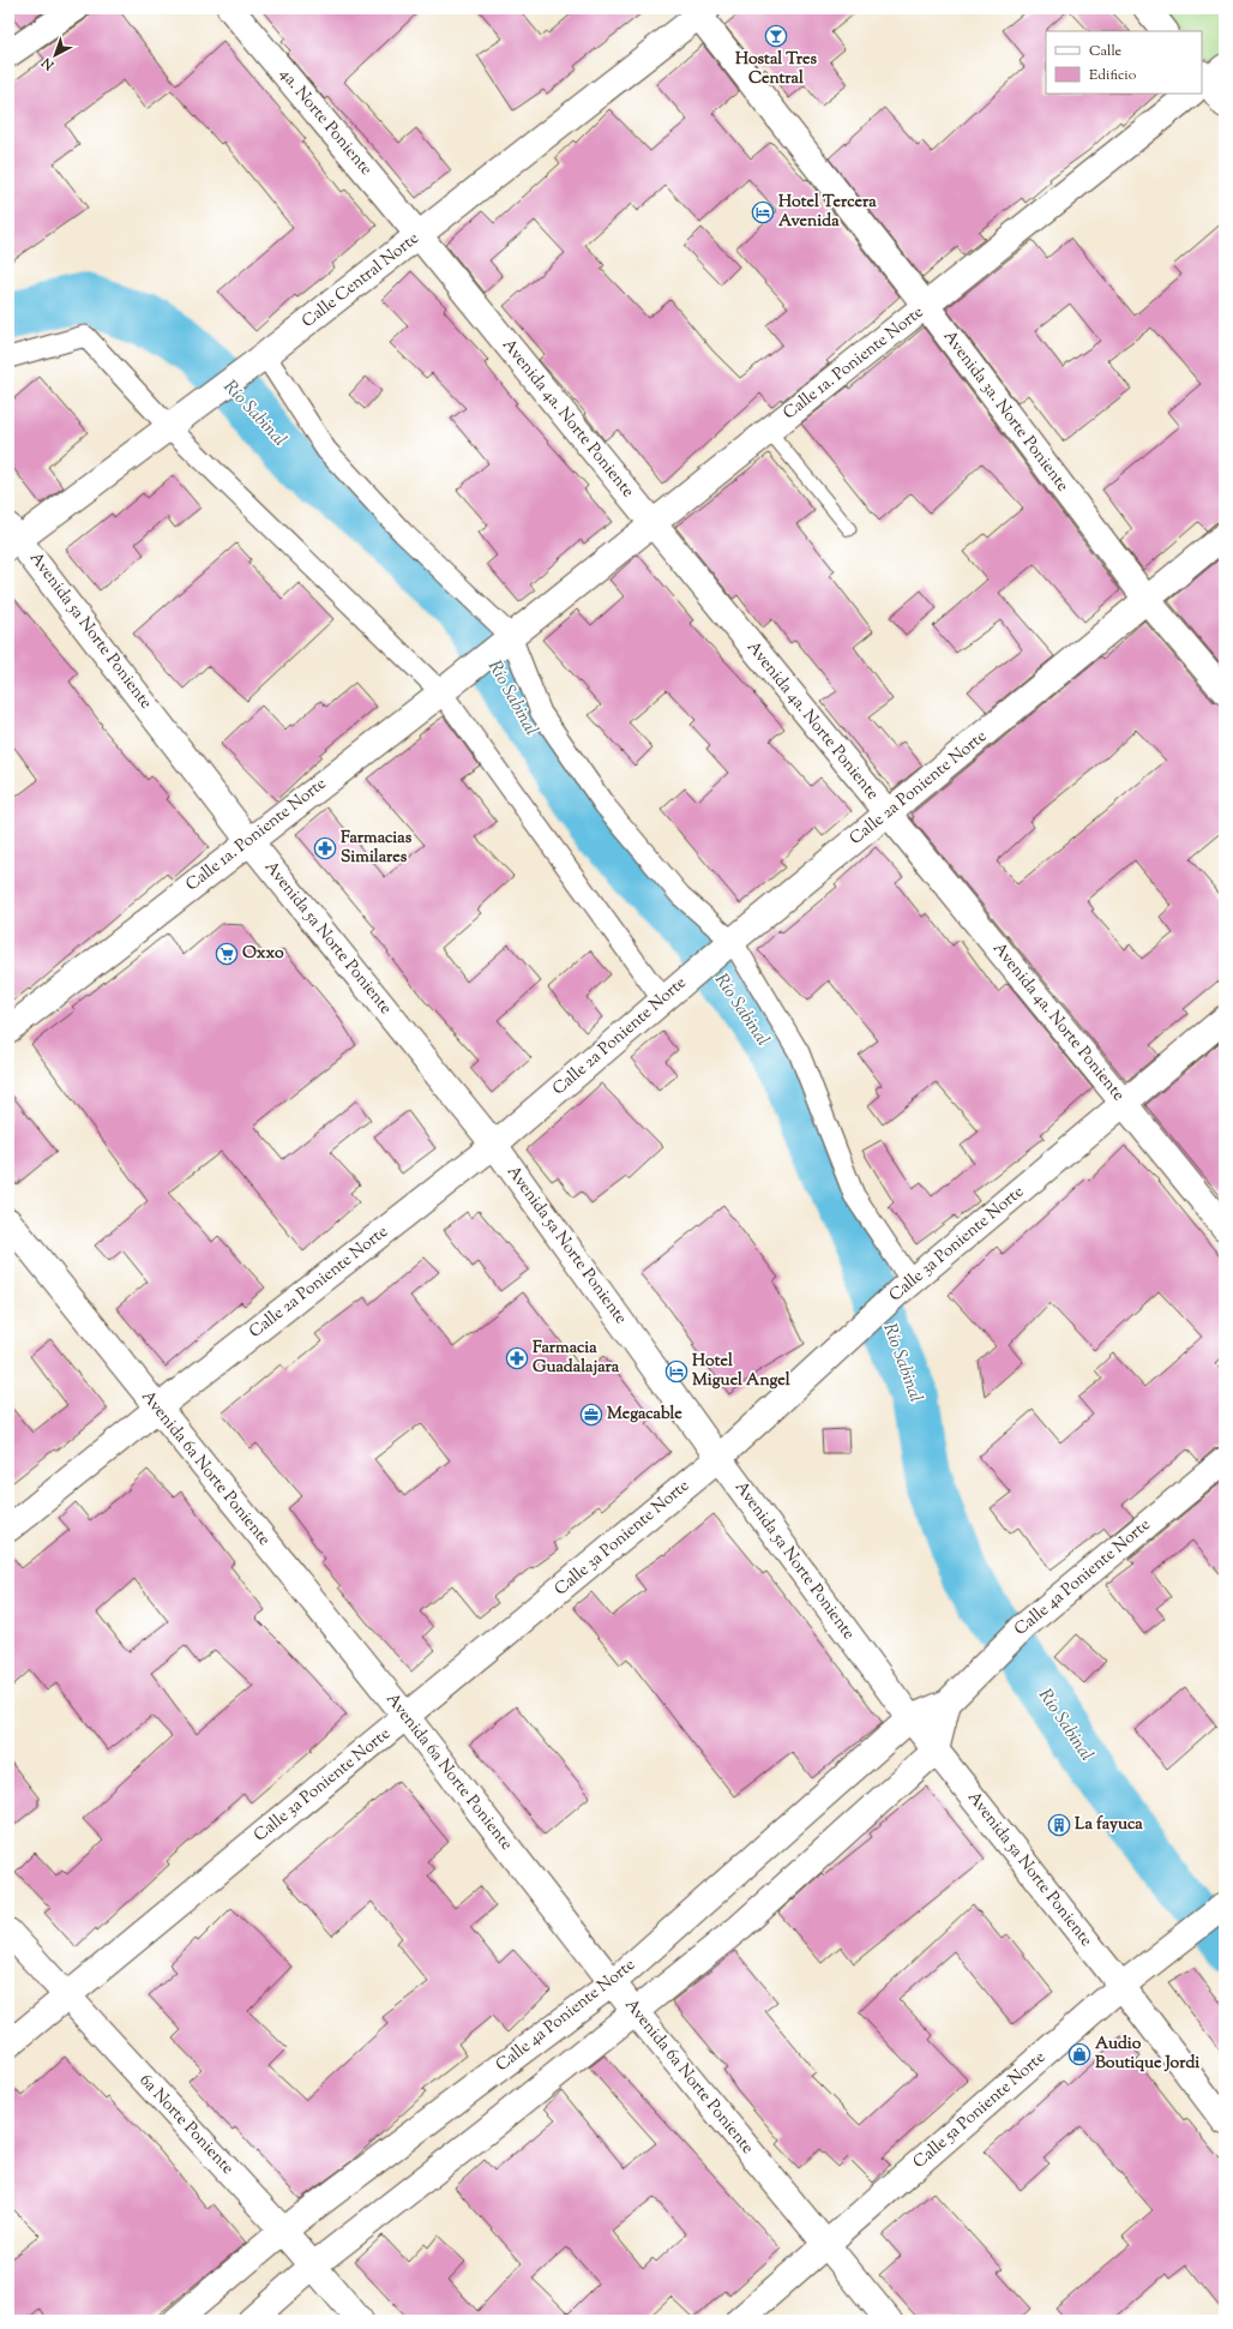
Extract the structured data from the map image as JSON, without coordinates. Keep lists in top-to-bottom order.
{
  "streets": {
    "street": [
      "4a. Norte Poniente",
      "Calle Central Norte",
      "Calle 1a. Poniente Norte",
      "Avenida 3a. Norte Poniente",
      "Avenida 4a. Norte Poniente",
      "Avenida 5a Norte Poniente",
      "Calle 2a Poniente Norte",
      "Calle 3a Poniente Norte",
      "Avenida 6a Norte Poniente",
      "Calle 4a Poniente Norte",
      "Calle 5a Poniente Norte",
      "6a Norte Poniente"
    ]
  },
  "crossings": [
    ["4a. Norte Poniente", "Calle Central Norte"],
    ["4a. Norte Poniente", "Avenida 4a. Norte Poniente"],
    ["Calle Central Norte", "Avenida 3a. Norte Poniente"],
    ["Calle Central Norte", "Avenida 4a. Norte Poniente"],
    ["Calle Central Norte", "Avenida 5a Norte Poniente"],
    ["Calle 1a. Poniente Norte", "Avenida 3a. Norte Poniente"],
    ["Calle 1a. Poniente Norte", "Avenida 4a. Norte Poniente"],
    ["Calle 1a. Poniente Norte", "Avenida 5a Norte Poniente"],
    ["Avenida 3a. Norte Poniente", "Calle 2a Poniente Norte"],
    ["Avenida 4a. Norte Poniente", "Calle 2a Poniente Norte"],
    ["Avenida 4a. Norte Poniente", "Calle 3a Poniente Norte"],
    ["Avenida 5a Norte Poniente", "Calle 2a Poniente Norte"],
    ["Avenida 5a Norte Poniente", "Calle 3a Poniente Norte"],
    ["Avenida 5a Norte Poniente", "Calle 4a Poniente Norte"],
    ["Avenida 5a Norte Poniente", "Calle 5a Poniente Norte"],
    ["Calle 2a Poniente Norte", "Avenida 6a Norte Poniente"],
    ["Calle 3a Poniente Norte", "Avenida 6a Norte Poniente"],
    ["Calle 3a Poniente Norte", "6a Norte Poniente"],
    ["Avenida 6a Norte Poniente", "Calle 4a Poniente Norte"],
    ["Avenida 6a Norte Poniente", "Calle 5a Poniente Norte"],
    ["Calle 4a Poniente Norte", "6a Norte Poniente"]
  ],
  "water": ["Río Sabinal"],
  "places": {
    "bar": ["Hostal Tres Central"],
    "hotel": ["Hotel Tercera Avenida", "Hotel Miguel Angel"],
    "pharmacy": ["Farmacias Similares", "Farmacia Guadalajara"],
    "supermarket": ["Oxxo"],
    "office": ["Megacable"],
    "building": ["La fayuca"],
    "shop": ["Audio Boutique Jordi"]
  },
  "legend": ["Calle", "Edificio"],
  "north": "bottom left"
}
